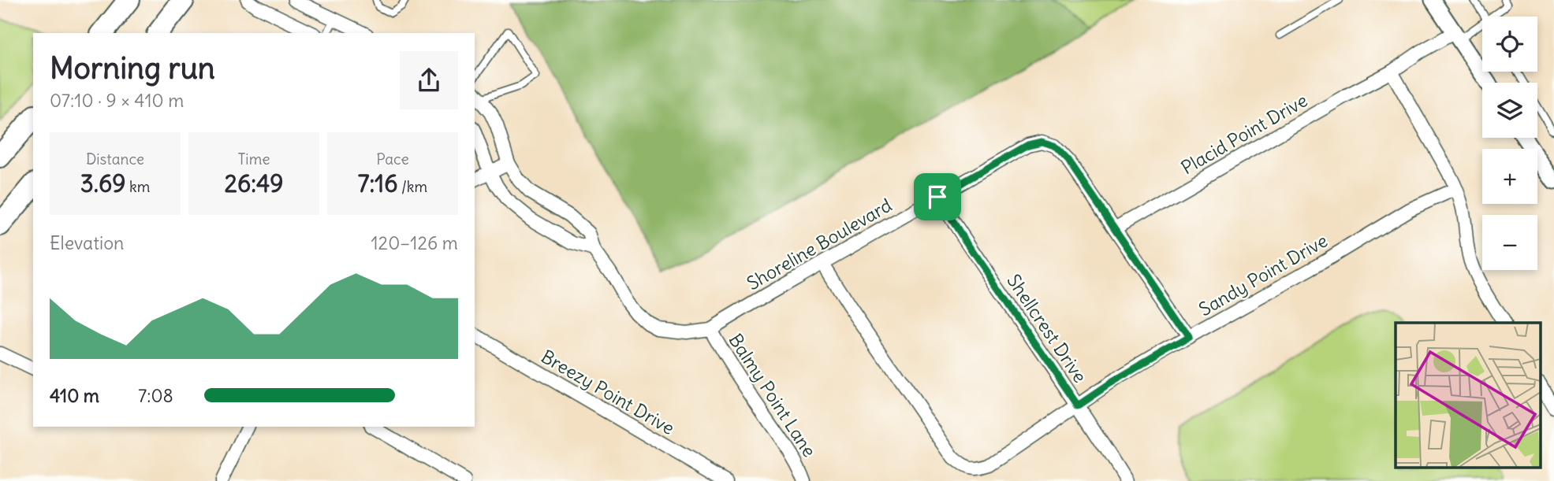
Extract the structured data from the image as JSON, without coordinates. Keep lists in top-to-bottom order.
{
  "streets": {
    "street": [
      "Placid Point Drive",
      "Shoreline Boulevard",
      "Sandy Point Drive",
      "Shellcrest Drive",
      "Breezy Point Drive",
      "Balmy Point Lane"
    ]
  },
  "crossings": [
    ["Placid Point Drive", "Shoreline Boulevard"],
    ["Shoreline Boulevard", "Sandy Point Drive"],
    ["Shoreline Boulevard", "Shellcrest Drive"],
    ["Shoreline Boulevard", "Balmy Point Lane"],
    ["Sandy Point Drive", "Shellcrest Drive"]
  ],
  "page": {
    "map_buttons": ["+", "−"],
    "heading": ["Morning run", "07:10 · 9 × 410 m"],
    "stats": [
      ["Distance", "3.69 km"],
      ["Time", "26:49"],
      ["Pace", "7:16 /km"]
    ],
    "chart": ["Elevation", "120–126 m"],
    "list": [
      {
        "name": "410 m",
        "note": "7:08"
      }
    ]
  }
}
